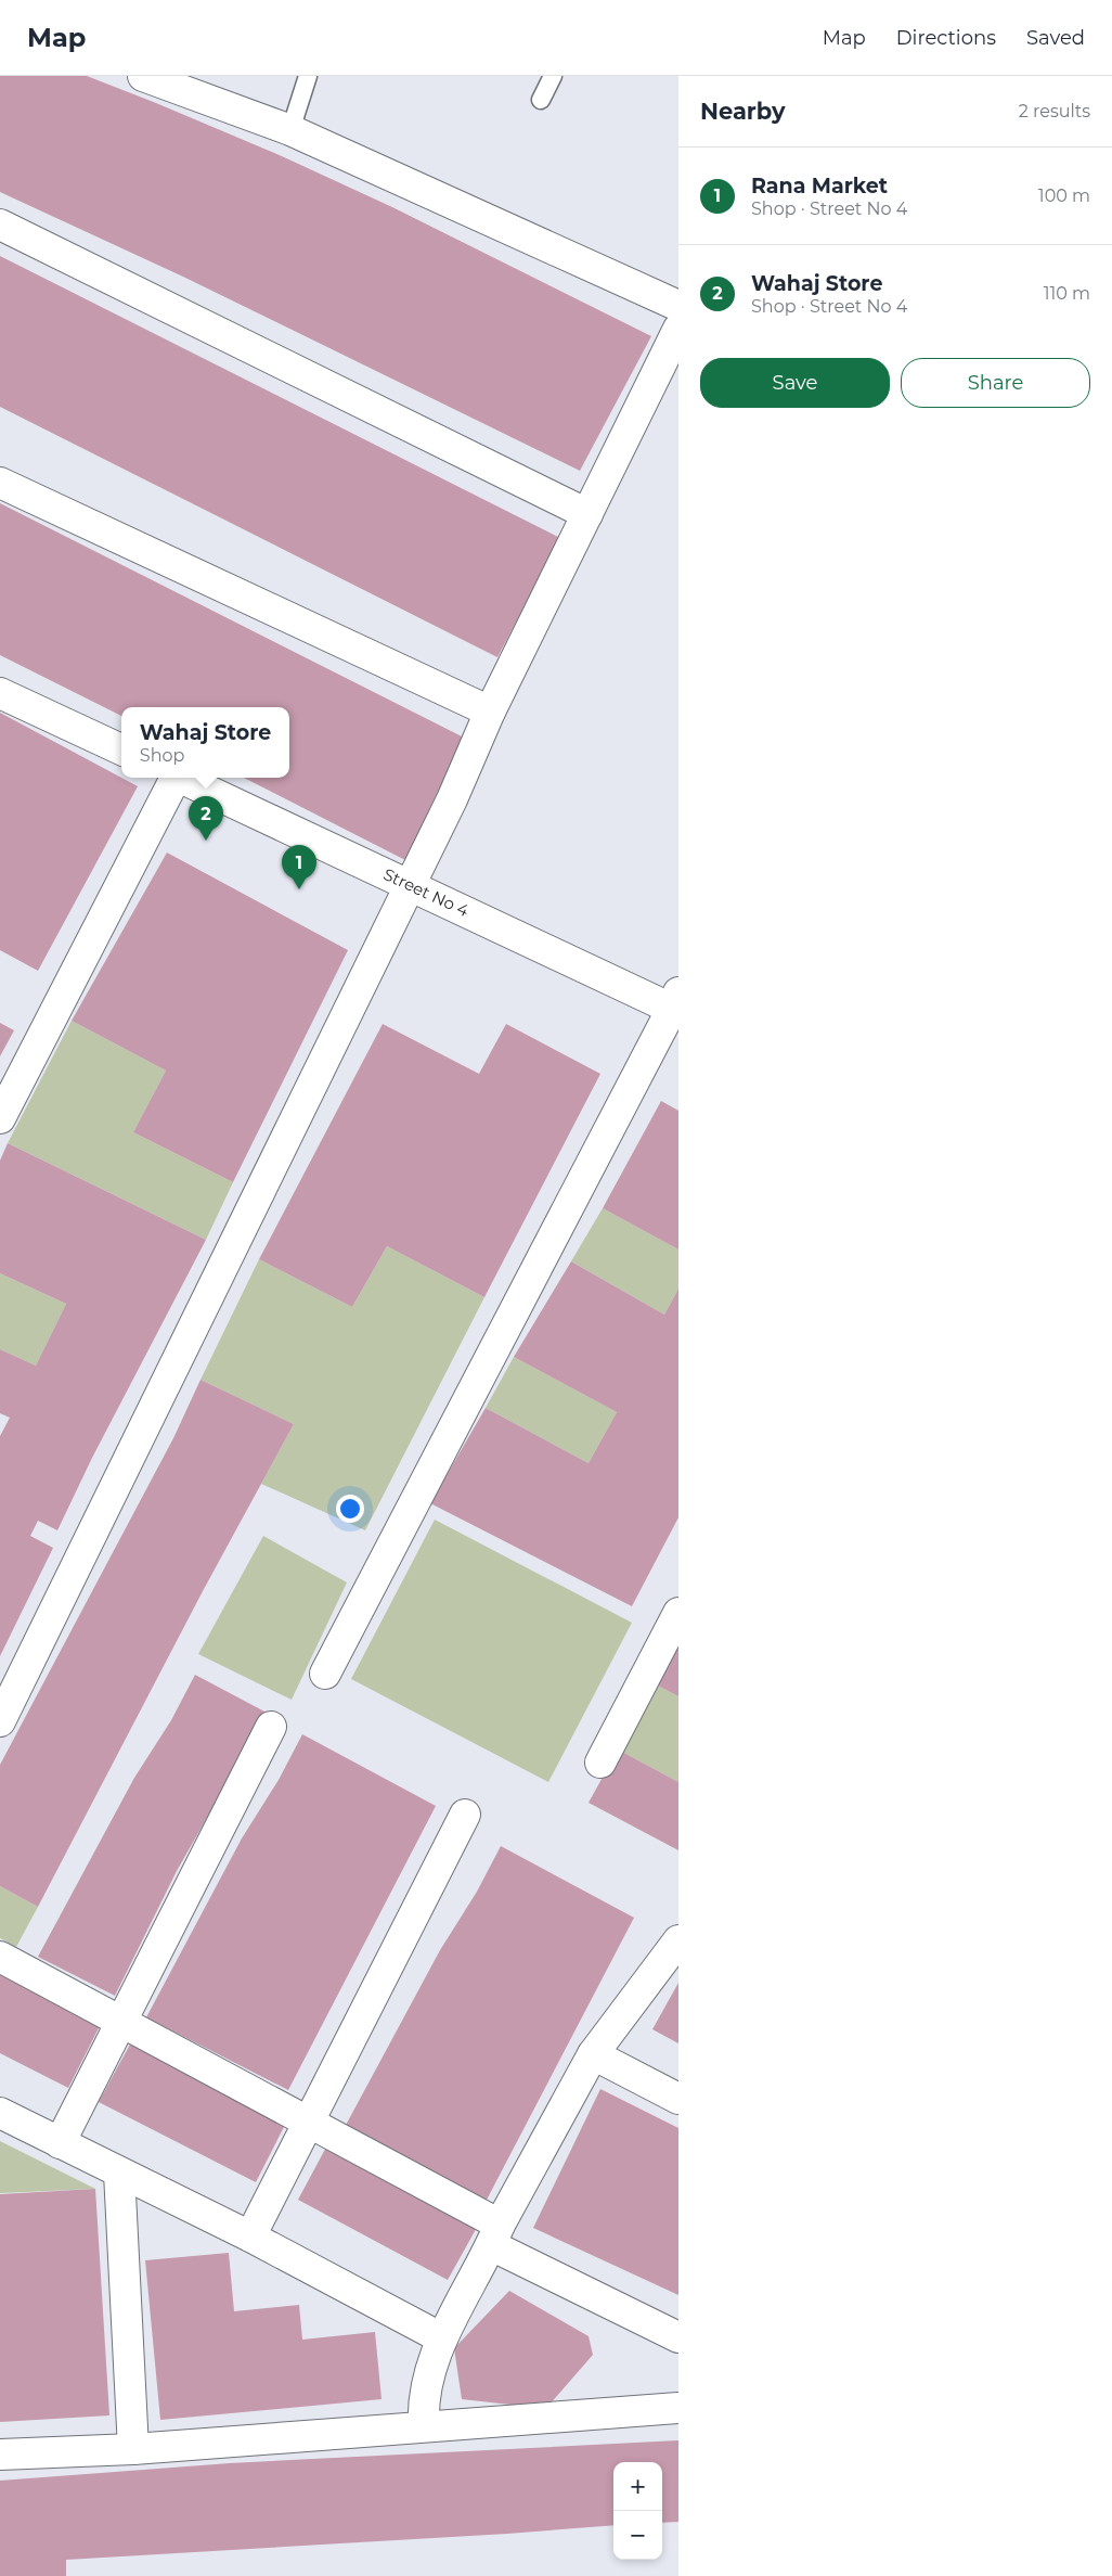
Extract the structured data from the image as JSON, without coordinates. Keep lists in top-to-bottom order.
{
  "streets": {
    "street": ["Street No 4"]
  },
  "page": {
    "header": "Map",
    "nav": ["Map", "Directions", "Saved"],
    "heading": ["Nearby", "2 results"],
    "list": [
      {
        "mark": "1",
        "name": "Rana Market",
        "note": "Shop · Street No 4",
        "value": "100 m"
      },
      {
        "mark": "2",
        "name": "Wahaj Store",
        "note": "Shop · Street No 4",
        "value": "110 m"
      }
    ],
    "buttons": ["Save", "Share"],
    "popup": ["Wahaj Store", "Shop"],
    "pins": ["2", "1"],
    "map_buttons": ["+", "−"]
  }
}
